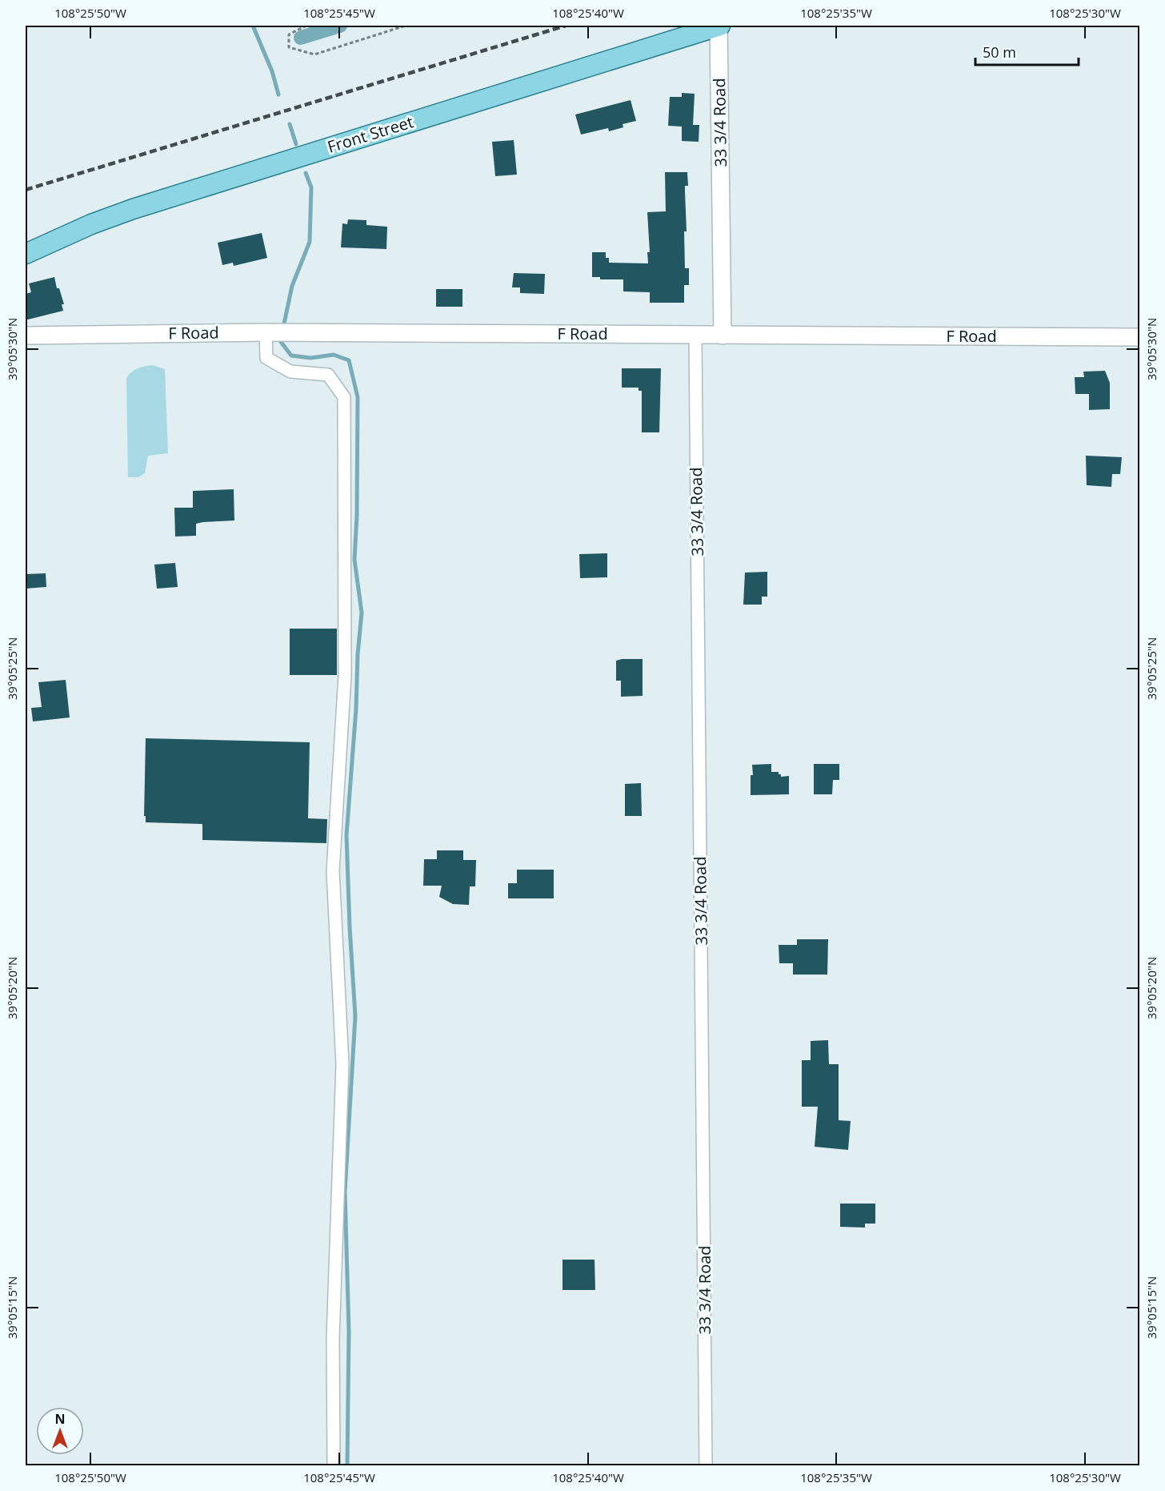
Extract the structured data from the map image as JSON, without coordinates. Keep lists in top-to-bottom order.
{
  "streets": {
    "main road": ["Front Street"],
    "street": ["33 3/4 Road", "F Road"]
  },
  "crossings": [
    ["33 3/4 Road", "Front Street"],
    ["33 3/4 Road", "F Road"]
  ],
  "scale_bar": "50 m",
  "north": "top",
  "coordinates": [
    "108°25'50\"W",
    "108°25'45\"W",
    "108°25'40\"W",
    "108°25'35\"W",
    "108°25'30\"W",
    "39°05'30\"N",
    "39°05'25\"N",
    "39°05'20\"N",
    "39°05'15\"N"
  ]
}
